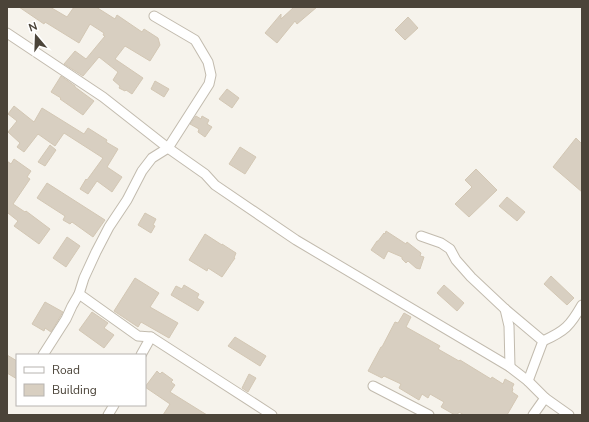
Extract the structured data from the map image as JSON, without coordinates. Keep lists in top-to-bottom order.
{
  "legend": ["Road", "Building"],
  "north": "top"
}
